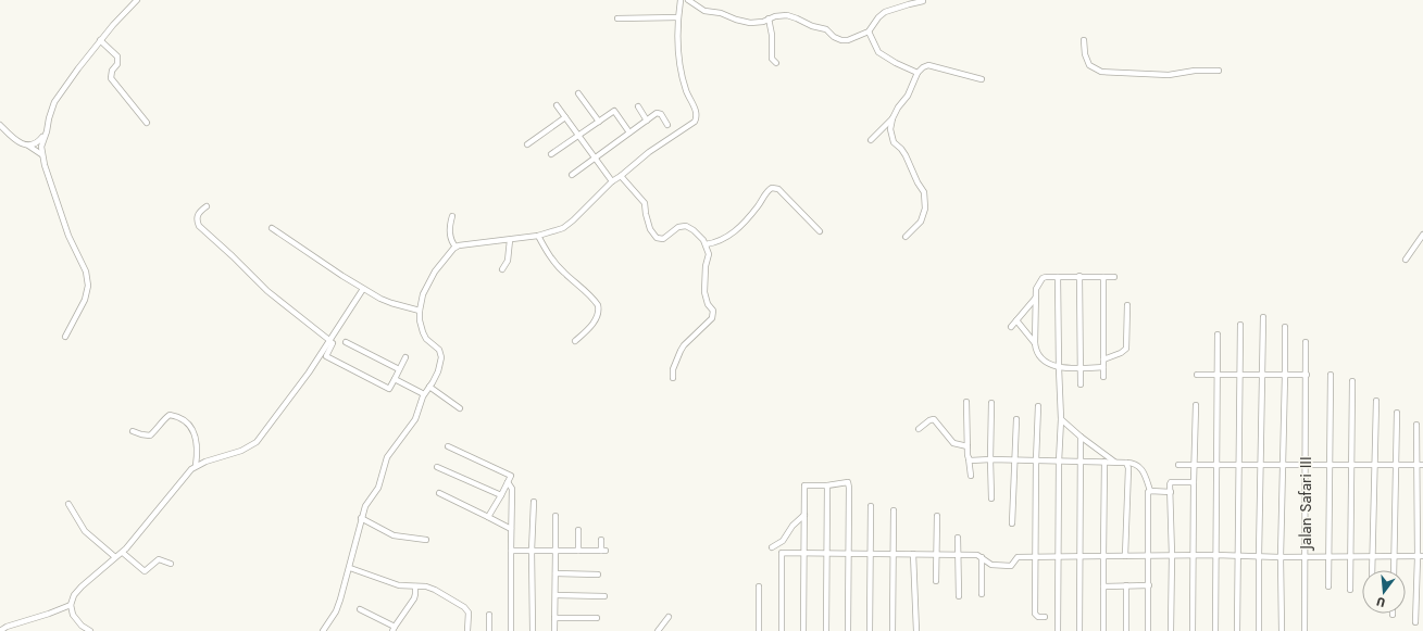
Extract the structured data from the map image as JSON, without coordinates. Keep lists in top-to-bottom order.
{
  "streets": {
    "street": ["Jalan Safari III"]
  },
  "north": "bottom"
}
